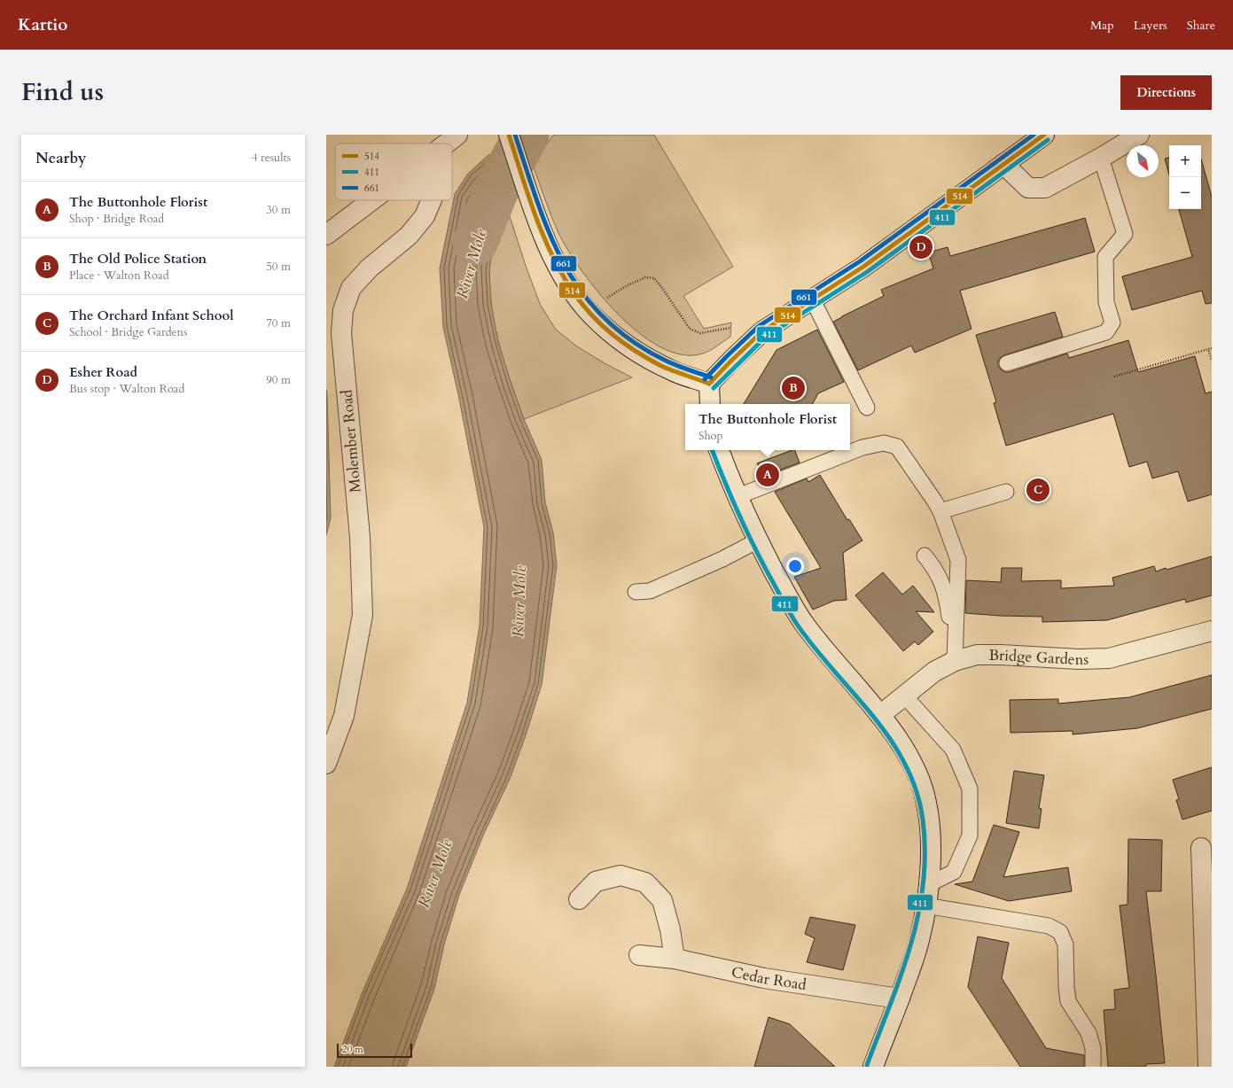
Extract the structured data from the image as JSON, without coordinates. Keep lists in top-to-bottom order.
{
  "streets": {
    "street": ["Molember Road", "Bridge Gardens", "Cedar Road"]
  },
  "water": ["River Mole"],
  "lines": ["transit line 514", "transit line 661", "transit line 411"],
  "legend": ["514", "411", "661"],
  "scale_bar": "20 m",
  "north": "bottom right",
  "page": {
    "header": "Kartio",
    "nav": ["Map", "Layers", "Share"],
    "title": "Find us",
    "buttons": "Directions",
    "heading": ["Nearby", "4 results"],
    "map_buttons": ["+", "−"],
    "list": [
      {
        "mark": "A",
        "name": "The Buttonhole Florist",
        "note": "Shop · Bridge Road",
        "value": "30 m"
      },
      {
        "mark": "B",
        "name": "The Old Police Station",
        "note": "Place · Walton Road",
        "value": "50 m"
      },
      {
        "mark": "C",
        "name": "The Orchard Infant School",
        "note": "School · Bridge Gardens",
        "value": "70 m"
      },
      {
        "mark": "D",
        "name": "Esher Road",
        "note": "Bus stop · Walton Road",
        "value": "90 m"
      }
    ],
    "pins": [
      "D",
      "B",
      "A",
      "C"
    ],
    "popup": ["The Buttonhole Florist", "Shop"],
    "scale": "20 m"
  }
}
